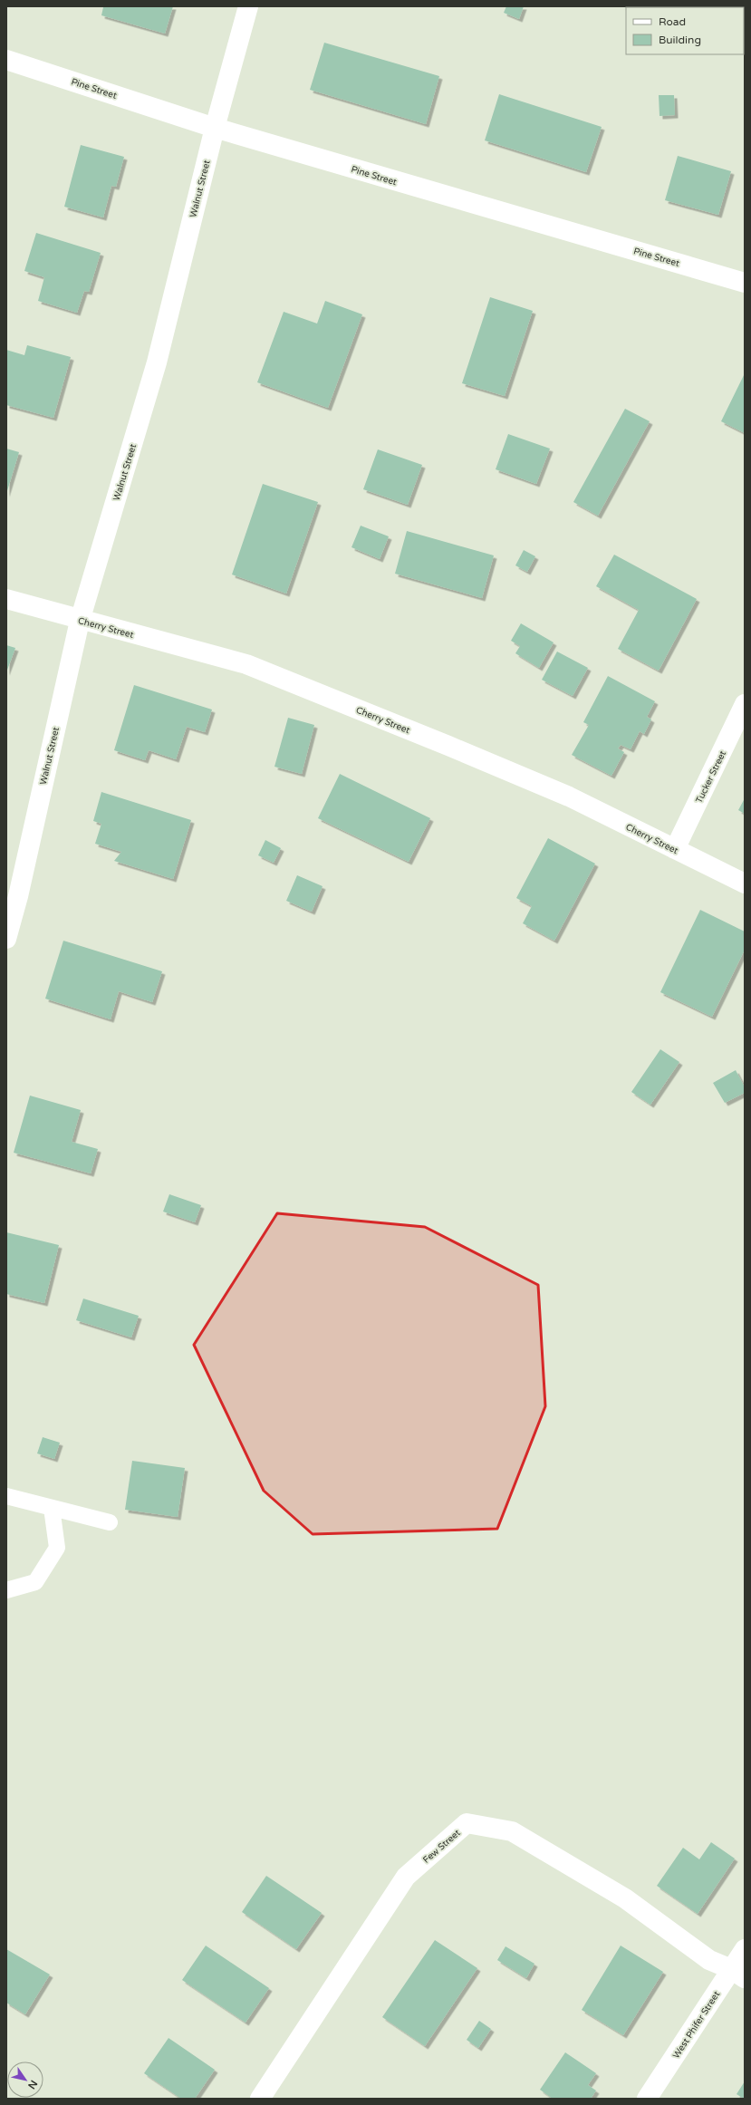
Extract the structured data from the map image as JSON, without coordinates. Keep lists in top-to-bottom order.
{
  "streets": {
    "street": [
      "Pine Street",
      "Walnut Street",
      "Cherry Street",
      "Tucker Street",
      "Few Street",
      "West Phifer Street"
    ]
  },
  "crossings": [
    ["Pine Street", "Walnut Street"],
    ["Walnut Street", "Cherry Street"],
    ["Cherry Street", "Tucker Street"],
    ["Few Street", "West Phifer Street"]
  ],
  "legend": ["Road", "Building"],
  "north": "bottom right"
}
